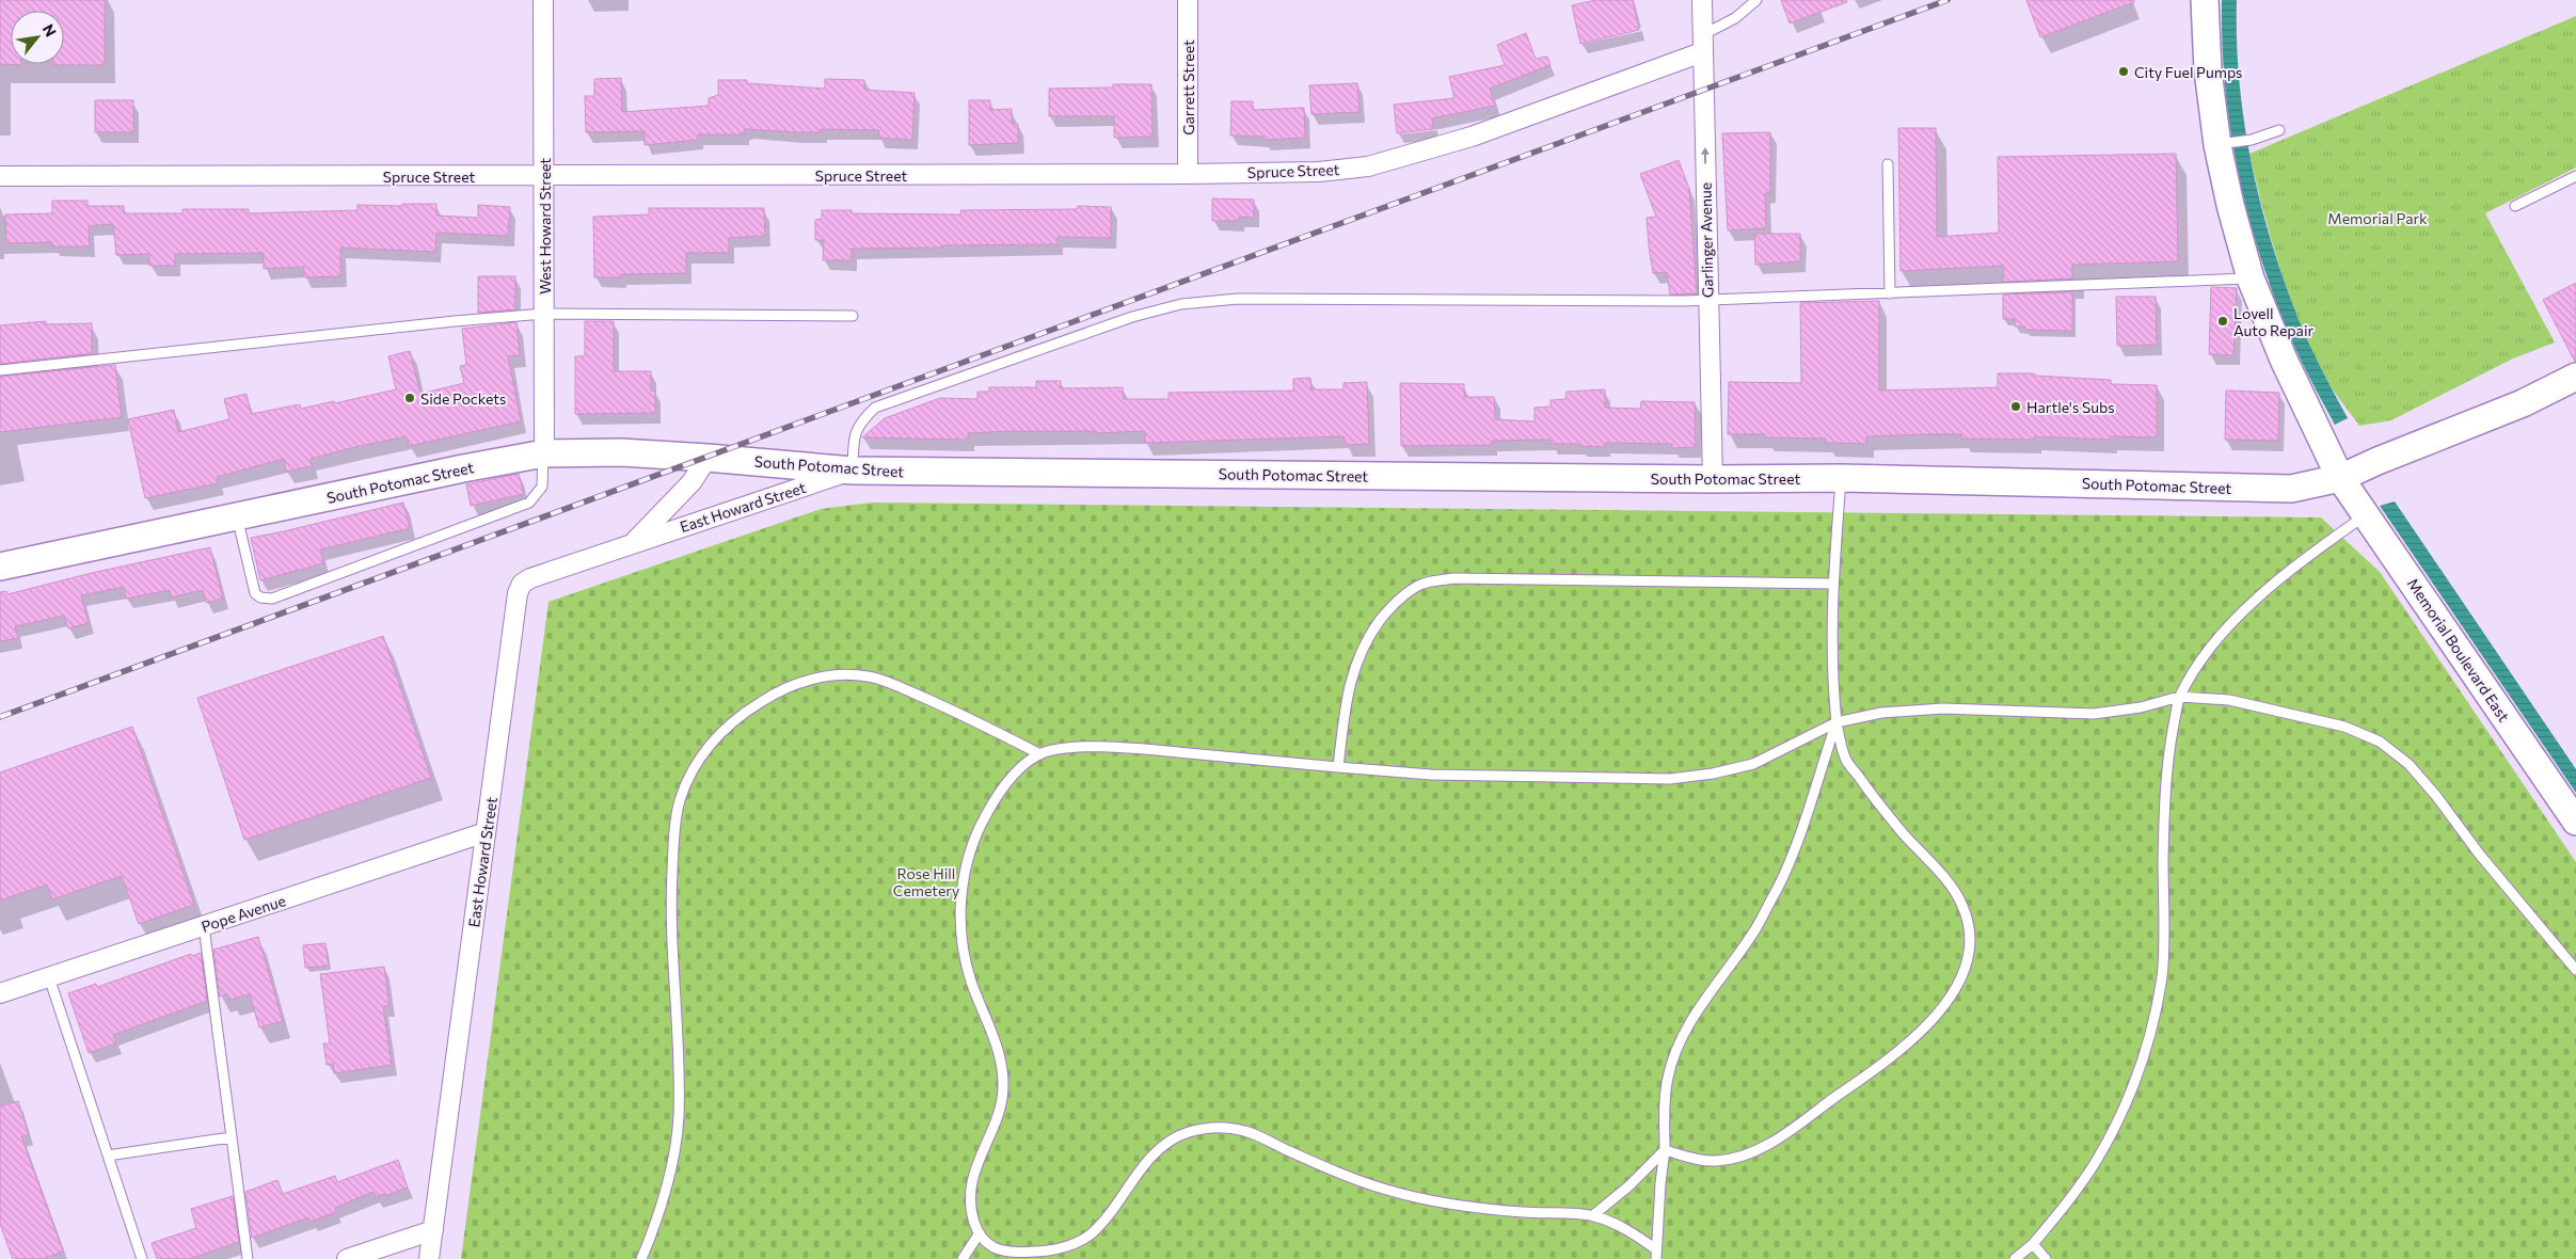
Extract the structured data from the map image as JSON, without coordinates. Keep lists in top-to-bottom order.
{
  "streets": {
    "main road": ["South Potomac Street", "Memorial Boulevard East"],
    "street": [
      "Garrett Street",
      "Spruce Street",
      "West Howard Street",
      "Garlinger Avenue",
      "East Howard Street",
      "Pope Avenue"
    ]
  },
  "crossings": [
    ["Garrett Street", "Spruce Street"],
    ["Spruce Street", "West Howard Street"],
    ["Spruce Street", "Garlinger Avenue"],
    ["West Howard Street", "South Potomac Street"],
    ["Garlinger Avenue", "South Potomac Street"],
    ["South Potomac Street", "East Howard Street"],
    ["South Potomac Street", "Memorial Boulevard East"],
    ["East Howard Street", "Pope Avenue"]
  ],
  "one_way": ["Garlinger Avenue"],
  "parks": ["Memorial Park", "Rose Hill Cemetery"],
  "places": [
    "City Fuel Pumps",
    "Lovell Auto Repair",
    "Side Pockets",
    "Hartle's Subs"
  ],
  "north": "top right"
}
